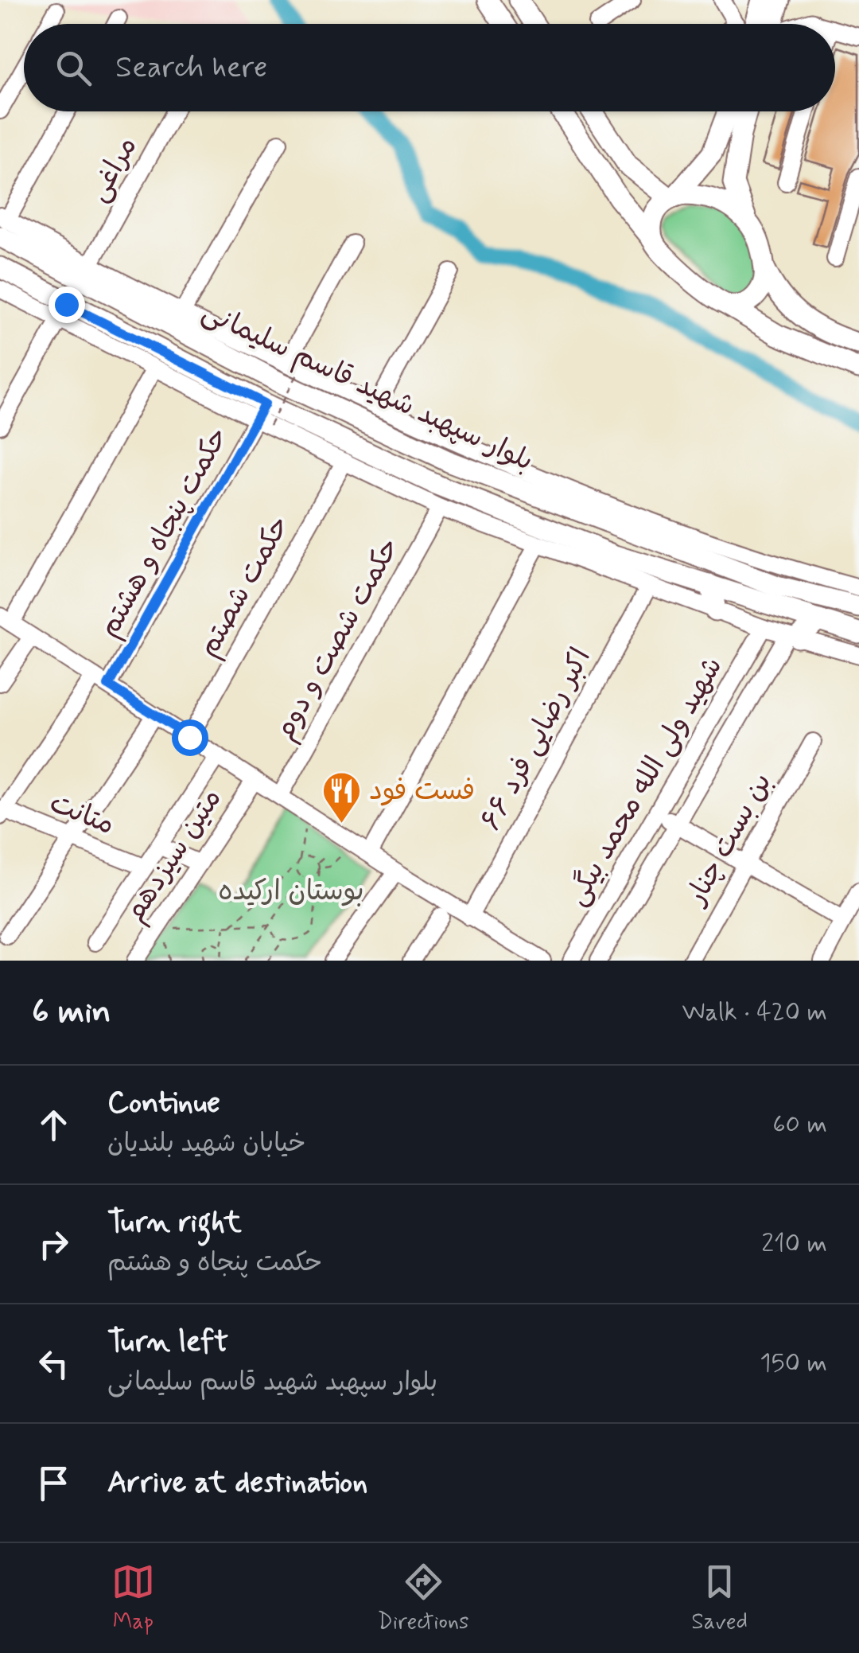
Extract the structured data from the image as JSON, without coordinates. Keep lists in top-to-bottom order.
{
  "streets": {
    "main road": ["بلوار سپهبد شهید قاسم سلیمانی"],
    "street": [
      "مراغی",
      "حکمت پنجاه و هشتم",
      "حکمت شصتم",
      "حکمت شصت و دوم",
      "۶۶ اکبر رضایی فرد",
      "شهید ولی الله محمد بیگی",
      "متانت",
      "بن بست چنار",
      "متین سیزدهم"
    ]
  },
  "crossings": [
    ["بلوار سپهبد شهید قاسم سلیمانی", "حکمت پنجاه و هشتم"],
    ["حکمت پنجاه و هشتم", "متانت"]
  ],
  "parks": ["بوستان ارکیده"],
  "places": {
    "restaurant": ["فست فود"]
  },
  "page": {
    "search": "Search here",
    "heading": ["6 min", "Walk · 420 m"],
    "list": [
      ["Continue", "خیابان شهید بلندیان", "60 m"],
      ["Turn right", "حکمت پنجاه و هشتم", "210 m"],
      ["Turn left", "بلوار سپهبد شهید قاسم سلیمانی", "150 m"],
      "Arrive at destination"
    ],
    "nav": ["Map", "Directions", "Saved"]
  }
}
